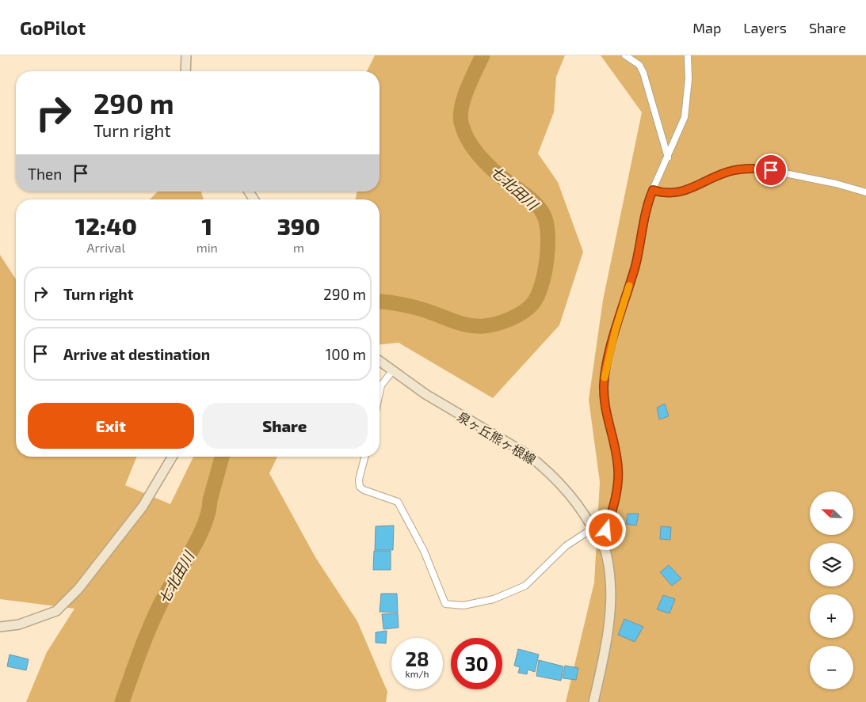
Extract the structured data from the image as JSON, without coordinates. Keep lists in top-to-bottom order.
{
  "streets": {
    "main road": ["泉ヶ丘熊ヶ根線"]
  },
  "water": ["七北田川"],
  "north": "top left",
  "page": {
    "header": "GoPilot",
    "nav": ["Map", "Layers", "Share"],
    "turn": ["290 m", "Turn right"],
    "then": "Then",
    "eta": [
      "12:40",
      "Arrival",
      "1",
      "min",
      "390",
      "m"
    ],
    "list": [
      {
        "name": "Turn right",
        "value": "290 m"
      },
      {
        "name": "Arrive at destination",
        "value": "100 m"
      }
    ],
    "buttons": ["Exit", "Share"],
    "map_buttons": ["+", "−"],
    "speed": "28 km/h",
    "limit": "30"
  }
}
